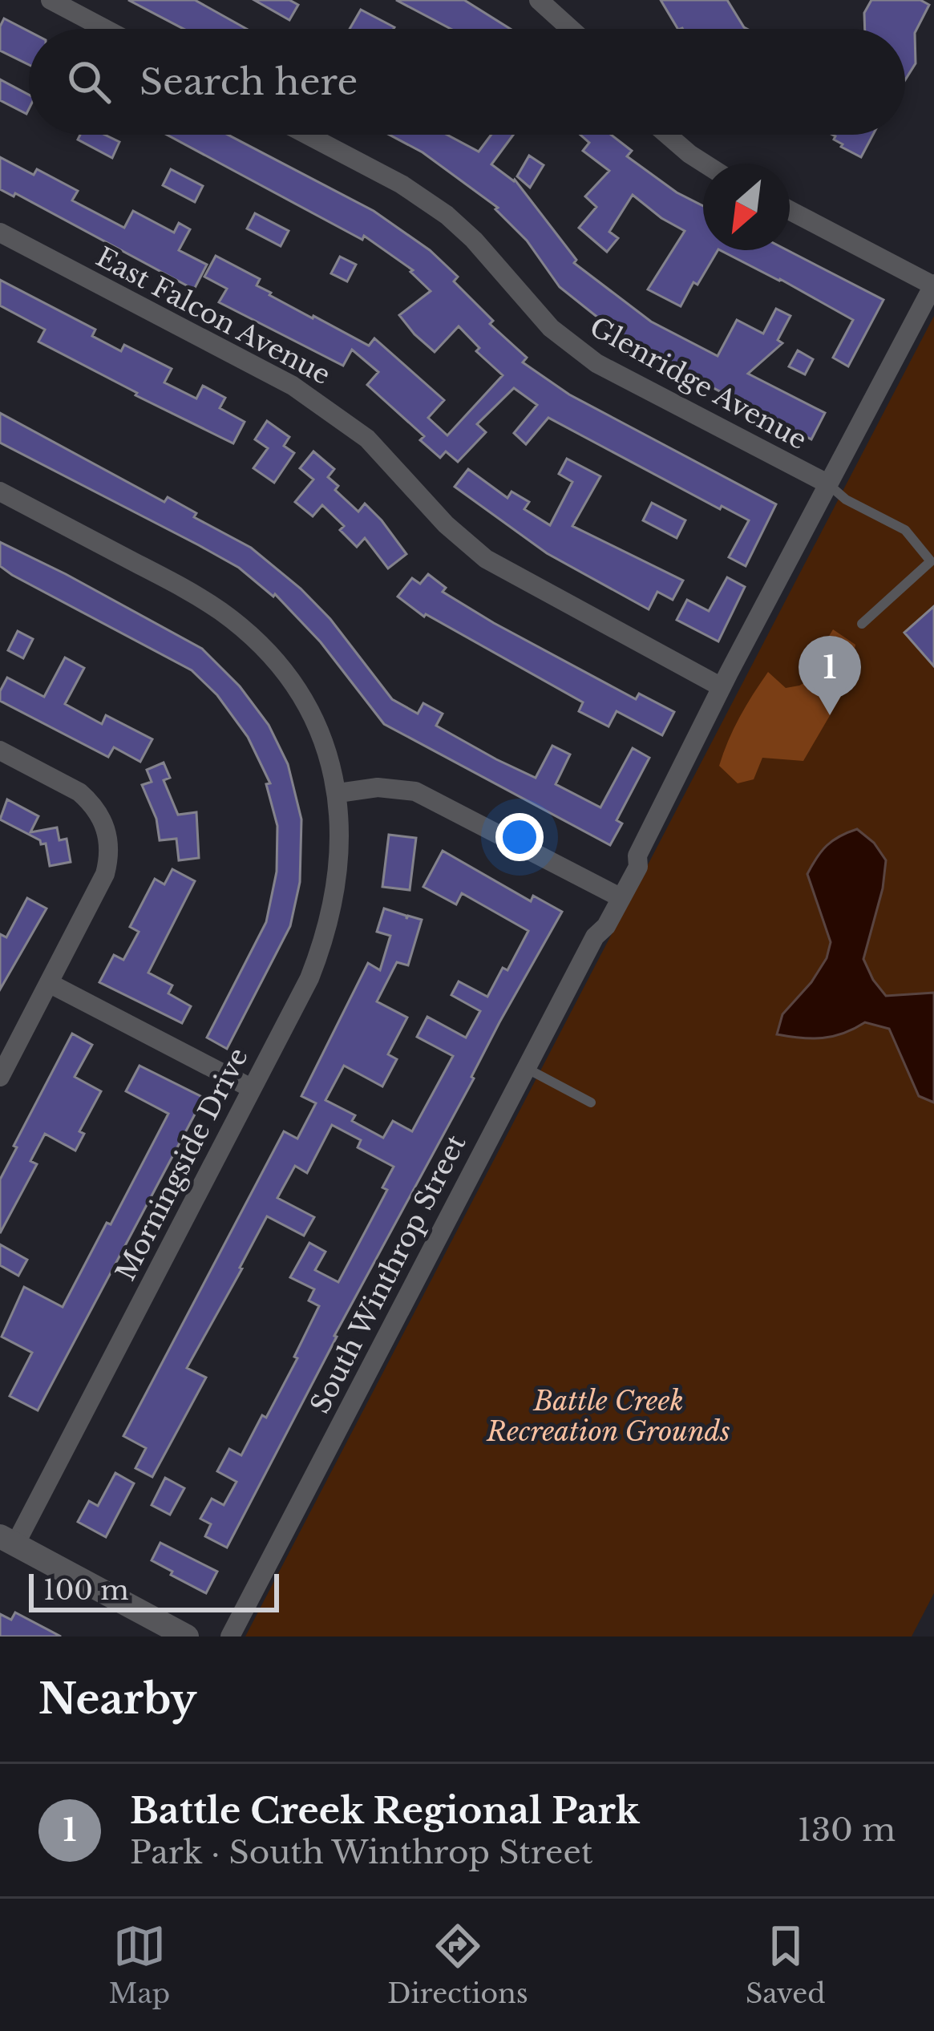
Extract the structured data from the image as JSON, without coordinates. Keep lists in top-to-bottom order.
{
  "streets": {
    "street": [
      "East Falcon Avenue",
      "Glenridge Avenue",
      "Morningside Drive",
      "South Winthrop Street"
    ]
  },
  "crossings": [
    ["East Falcon Avenue", "South Winthrop Street"],
    ["Glenridge Avenue", "South Winthrop Street"]
  ],
  "parks": ["Battle Creek Recreation Grounds"],
  "scale_bar": "100 m",
  "north": "bottom left",
  "page": {
    "search": "Search here",
    "pins": "1",
    "scale": "100 m",
    "heading": "Nearby",
    "list": [
      {
        "mark": "1",
        "name": "Battle Creek Regional Park",
        "note": "Park · South Winthrop Street",
        "value": "130 m"
      }
    ],
    "nav": ["Map", "Directions", "Saved"]
  }
}
